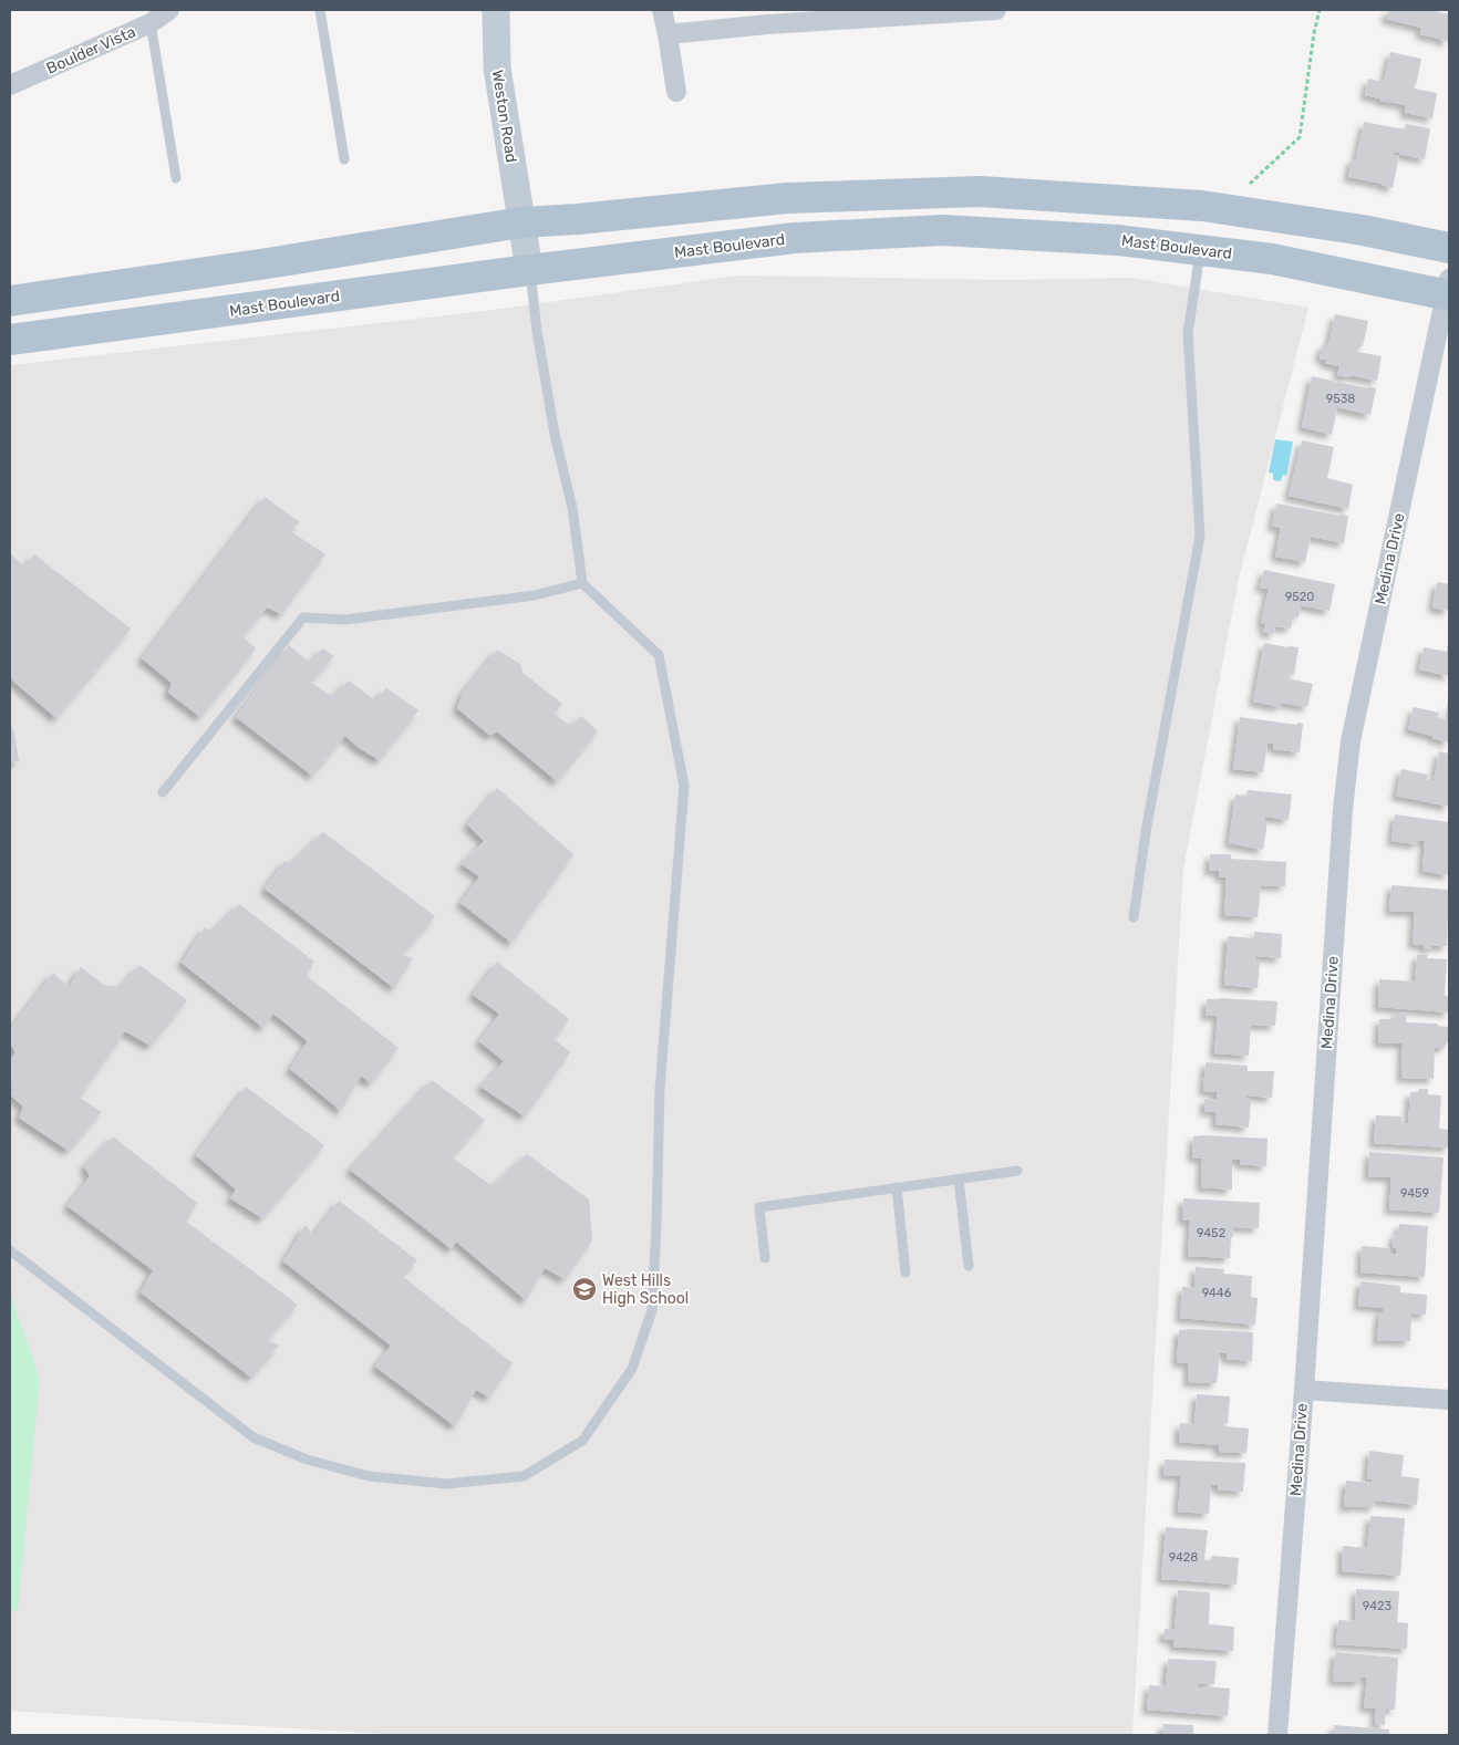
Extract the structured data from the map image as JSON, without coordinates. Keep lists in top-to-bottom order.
{
  "streets": {
    "main road": ["Mast Boulevard"],
    "street": ["Boulder Vista", "Weston Road", "Medina Drive"]
  },
  "crossings": [
    ["Weston Road", "Mast Boulevard"],
    ["Mast Boulevard", "Medina Drive"]
  ],
  "places": {
    "school or university": ["West Hills High School"]
  },
  "house_numbers": [
    "9538",
    "9520",
    "9459",
    "9452",
    "9446",
    "9428",
    "9423"
  ]
}
